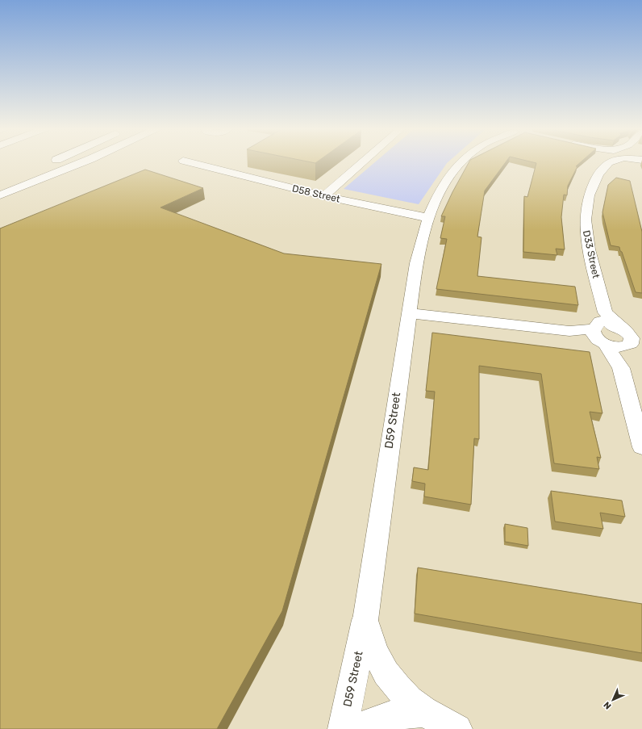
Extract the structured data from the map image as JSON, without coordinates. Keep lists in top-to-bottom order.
{
  "streets": {
    "main road": ["D59 Street"],
    "street": ["D58 Street", "D33 Street"]
  },
  "crossings": [
    ["D58 Street", "D59 Street"]
  ],
  "north": "bottom left"
}
